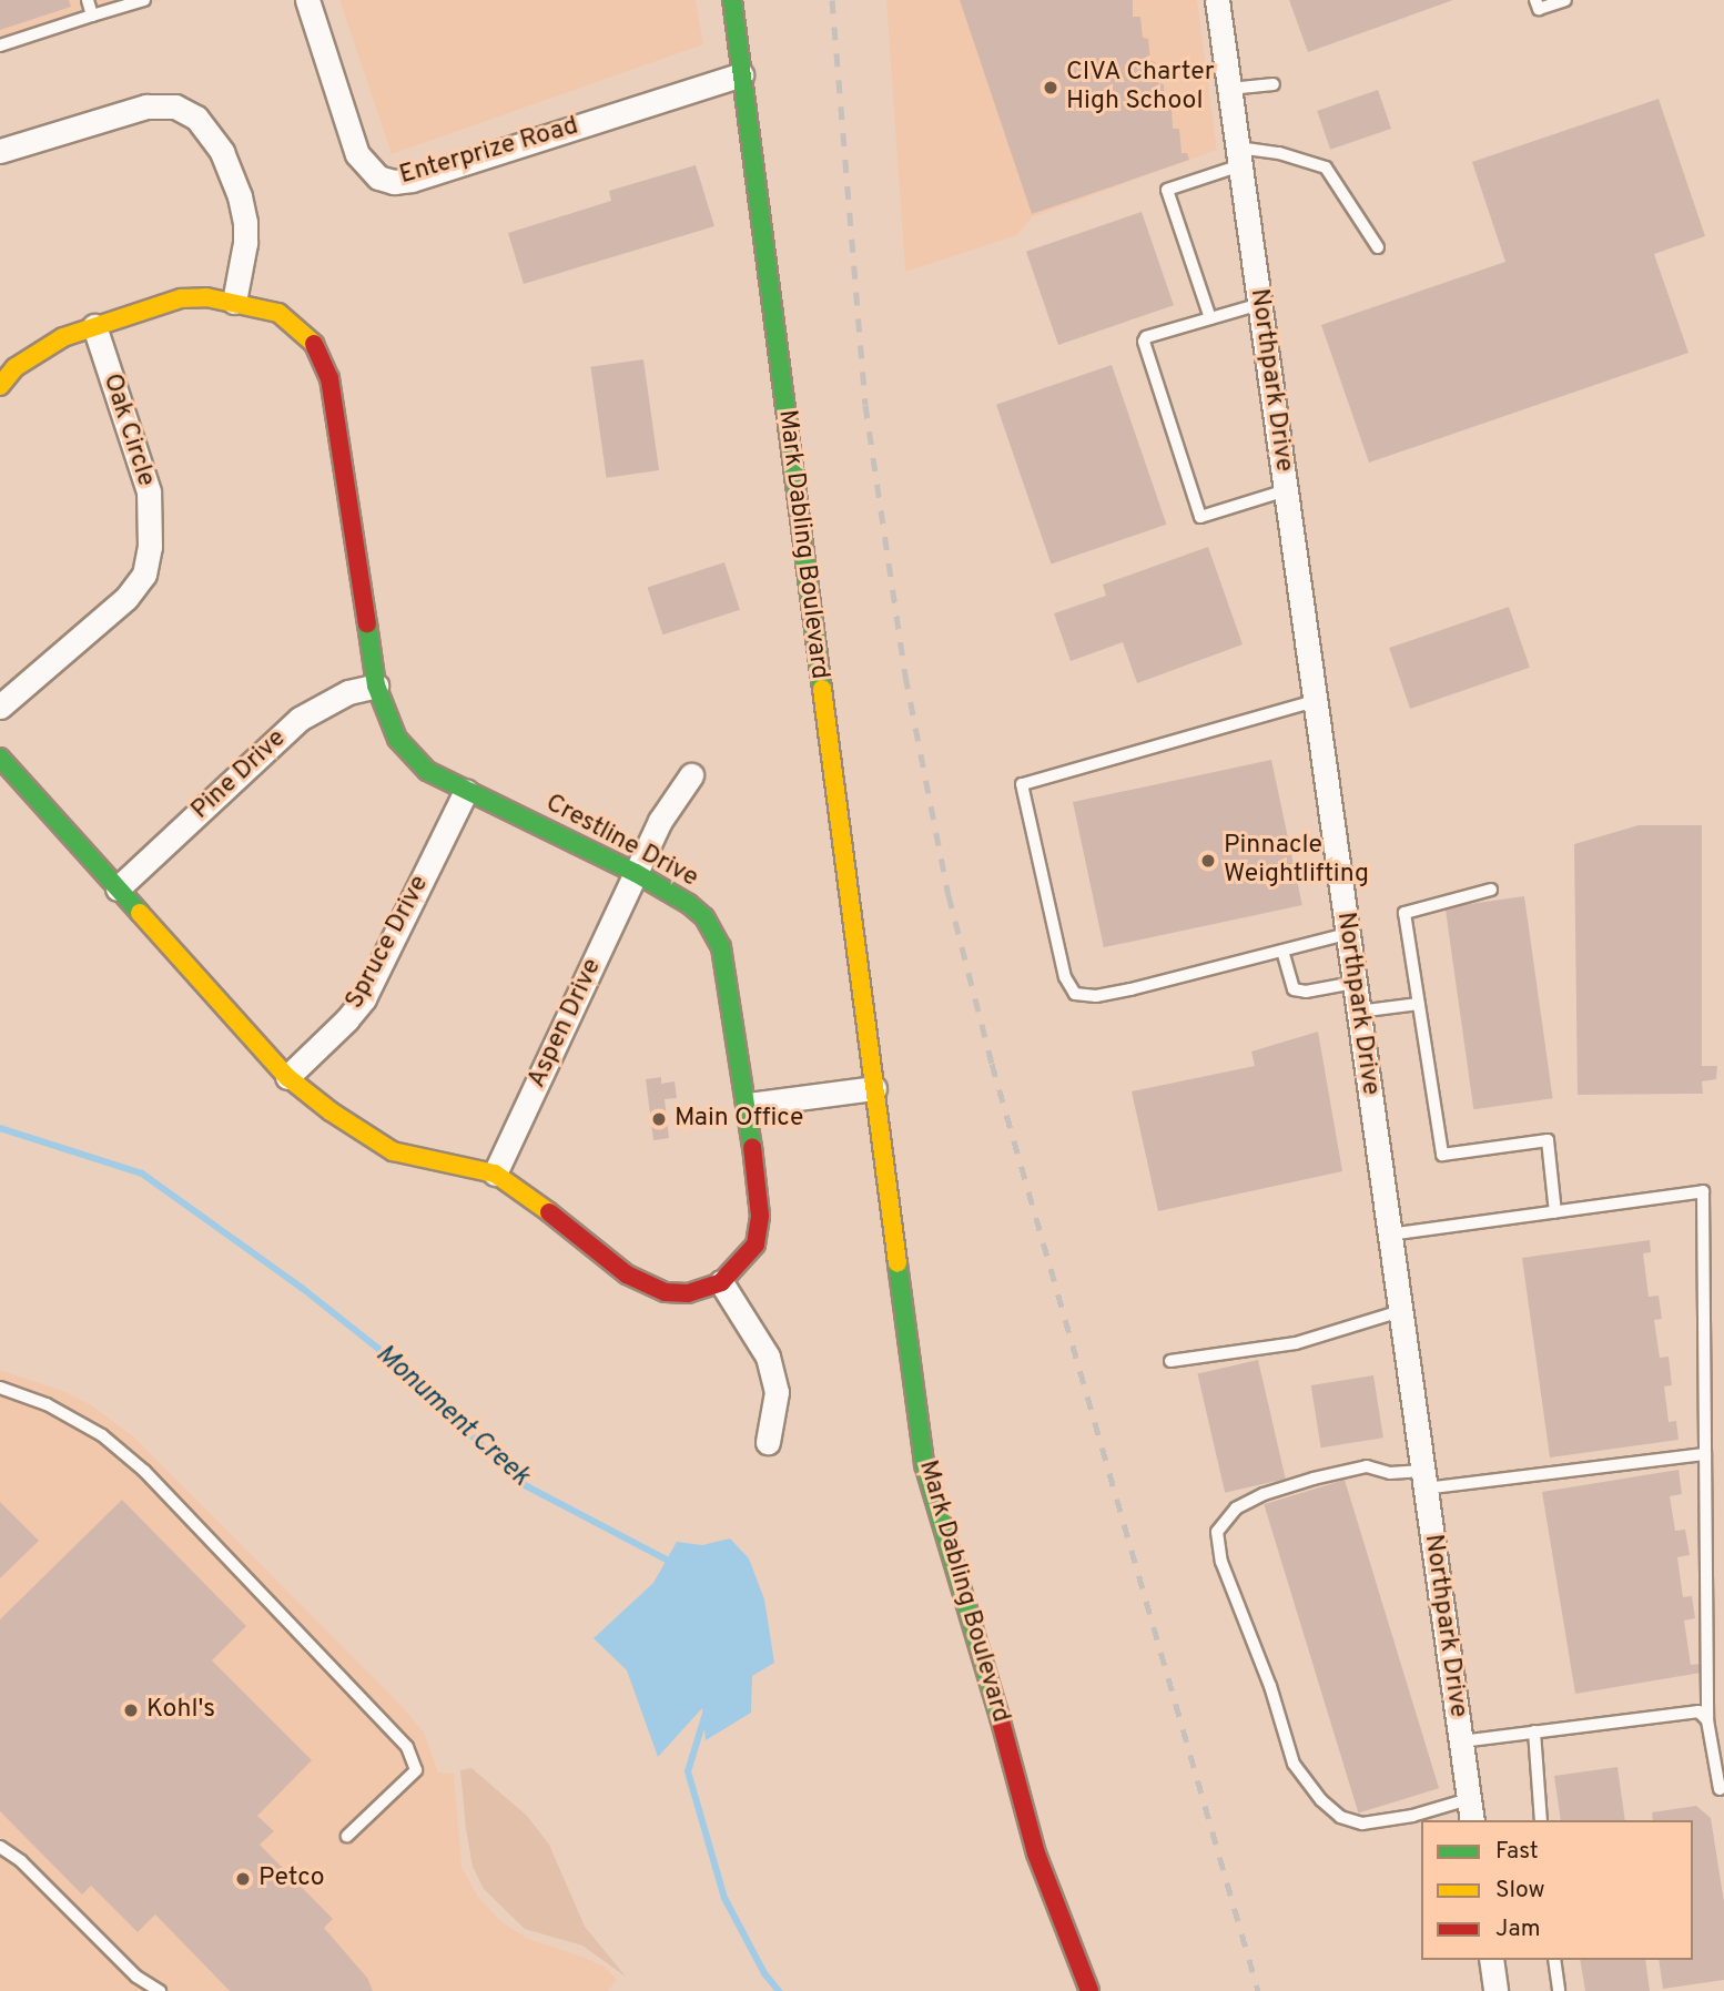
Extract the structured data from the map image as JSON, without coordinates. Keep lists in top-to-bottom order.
{
  "streets": {
    "street": [
      "Enterprize Road",
      "Northpark Drive",
      "Oak Circle",
      "Mark Dabling Boulevard",
      "Pine Drive",
      "Crestline Drive",
      "Spruce Drive",
      "Aspen Drive"
    ]
  },
  "crossings": [
    ["Enterprize Road", "Mark Dabling Boulevard"],
    ["Oak Circle", "Crestline Drive"],
    ["Pine Drive", "Crestline Drive"],
    ["Crestline Drive", "Spruce Drive"],
    ["Crestline Drive", "Aspen Drive"]
  ],
  "water": ["Monument Creek"],
  "places": [
    "CIVA Charter High School",
    "Pinnacle Weightlifting",
    "Main Office",
    "Kohl's",
    "Petco"
  ],
  "legend": ["Fast", "Slow", "Jam"]
}
